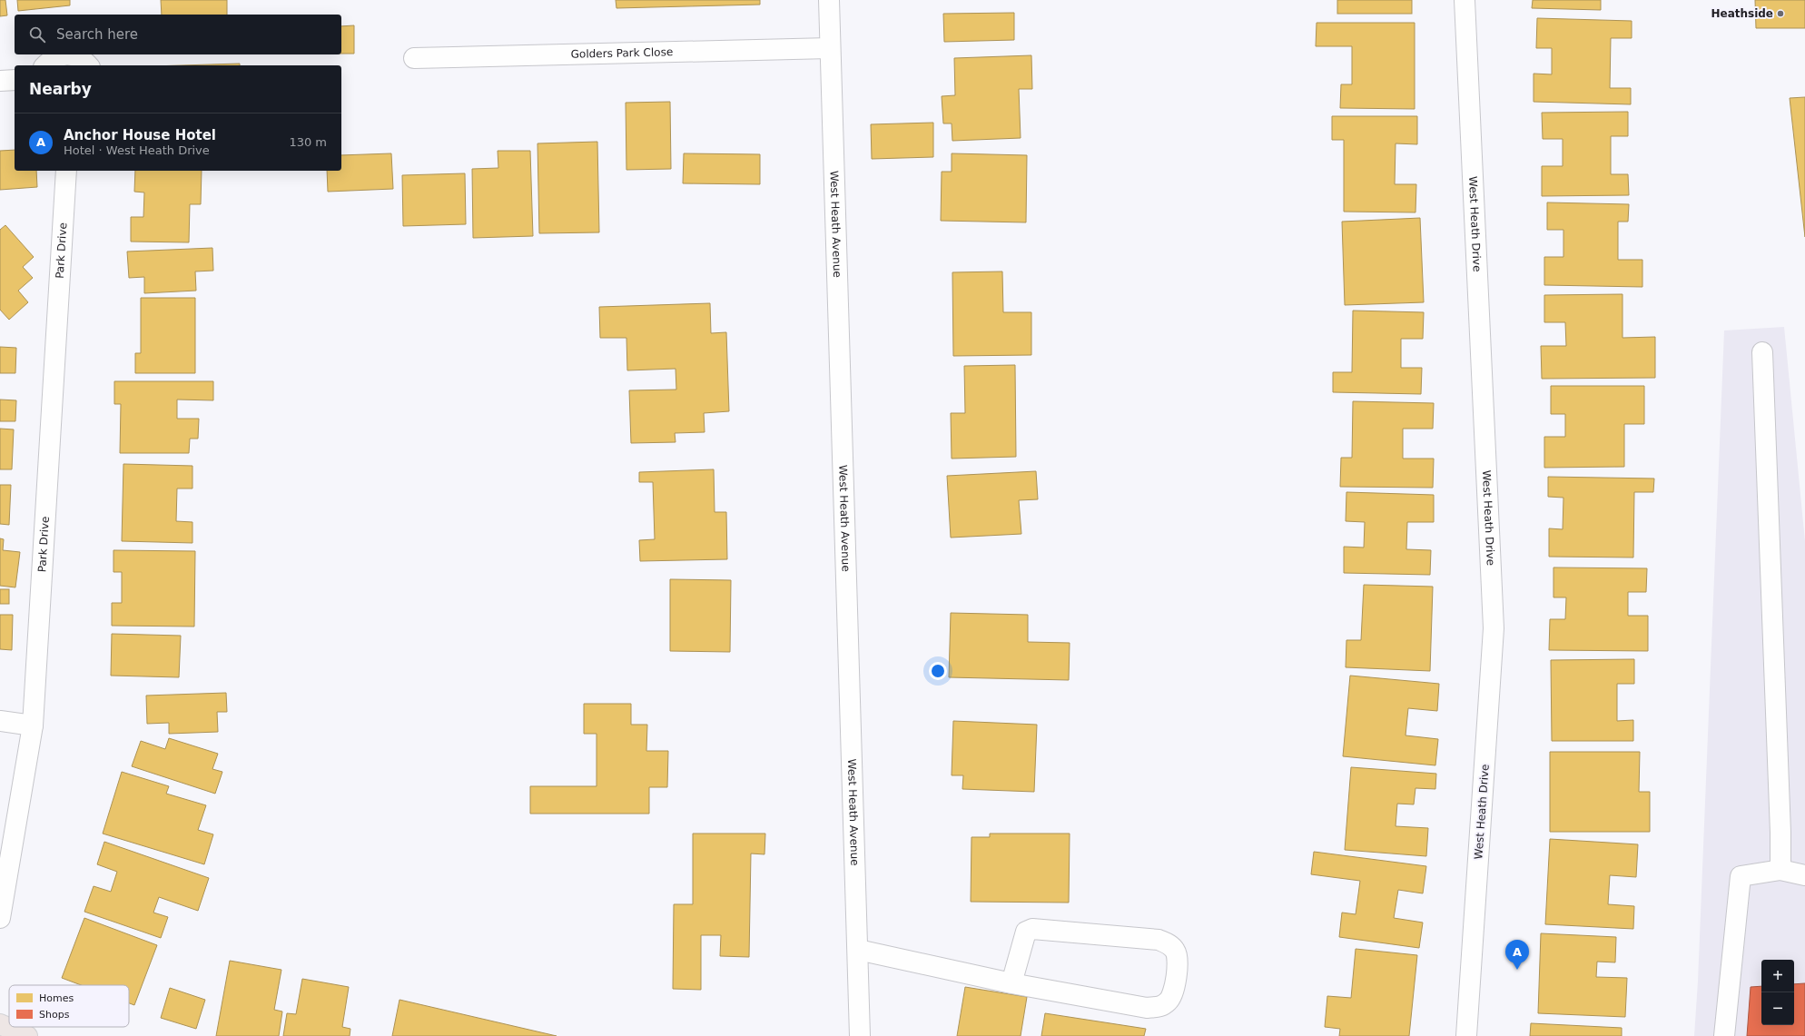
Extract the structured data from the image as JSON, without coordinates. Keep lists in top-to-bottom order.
{
  "streets": {
    "street": [
      "Golders Park Close",
      "West Heath Avenue",
      "West Heath Drive",
      "Park Drive"
    ]
  },
  "crossings": [
    ["Golders Park Close", "West Heath Avenue"]
  ],
  "places": ["Heathside"],
  "legend": ["Homes", "Shops"],
  "page": {
    "search": "Search here",
    "heading": "Nearby",
    "list": [
      {
        "mark": "A",
        "name": "Anchor House Hotel",
        "note": "Hotel · West Heath Drive",
        "value": "130 m"
      }
    ],
    "pins": "A",
    "map_buttons": ["+", "−"]
  }
}
